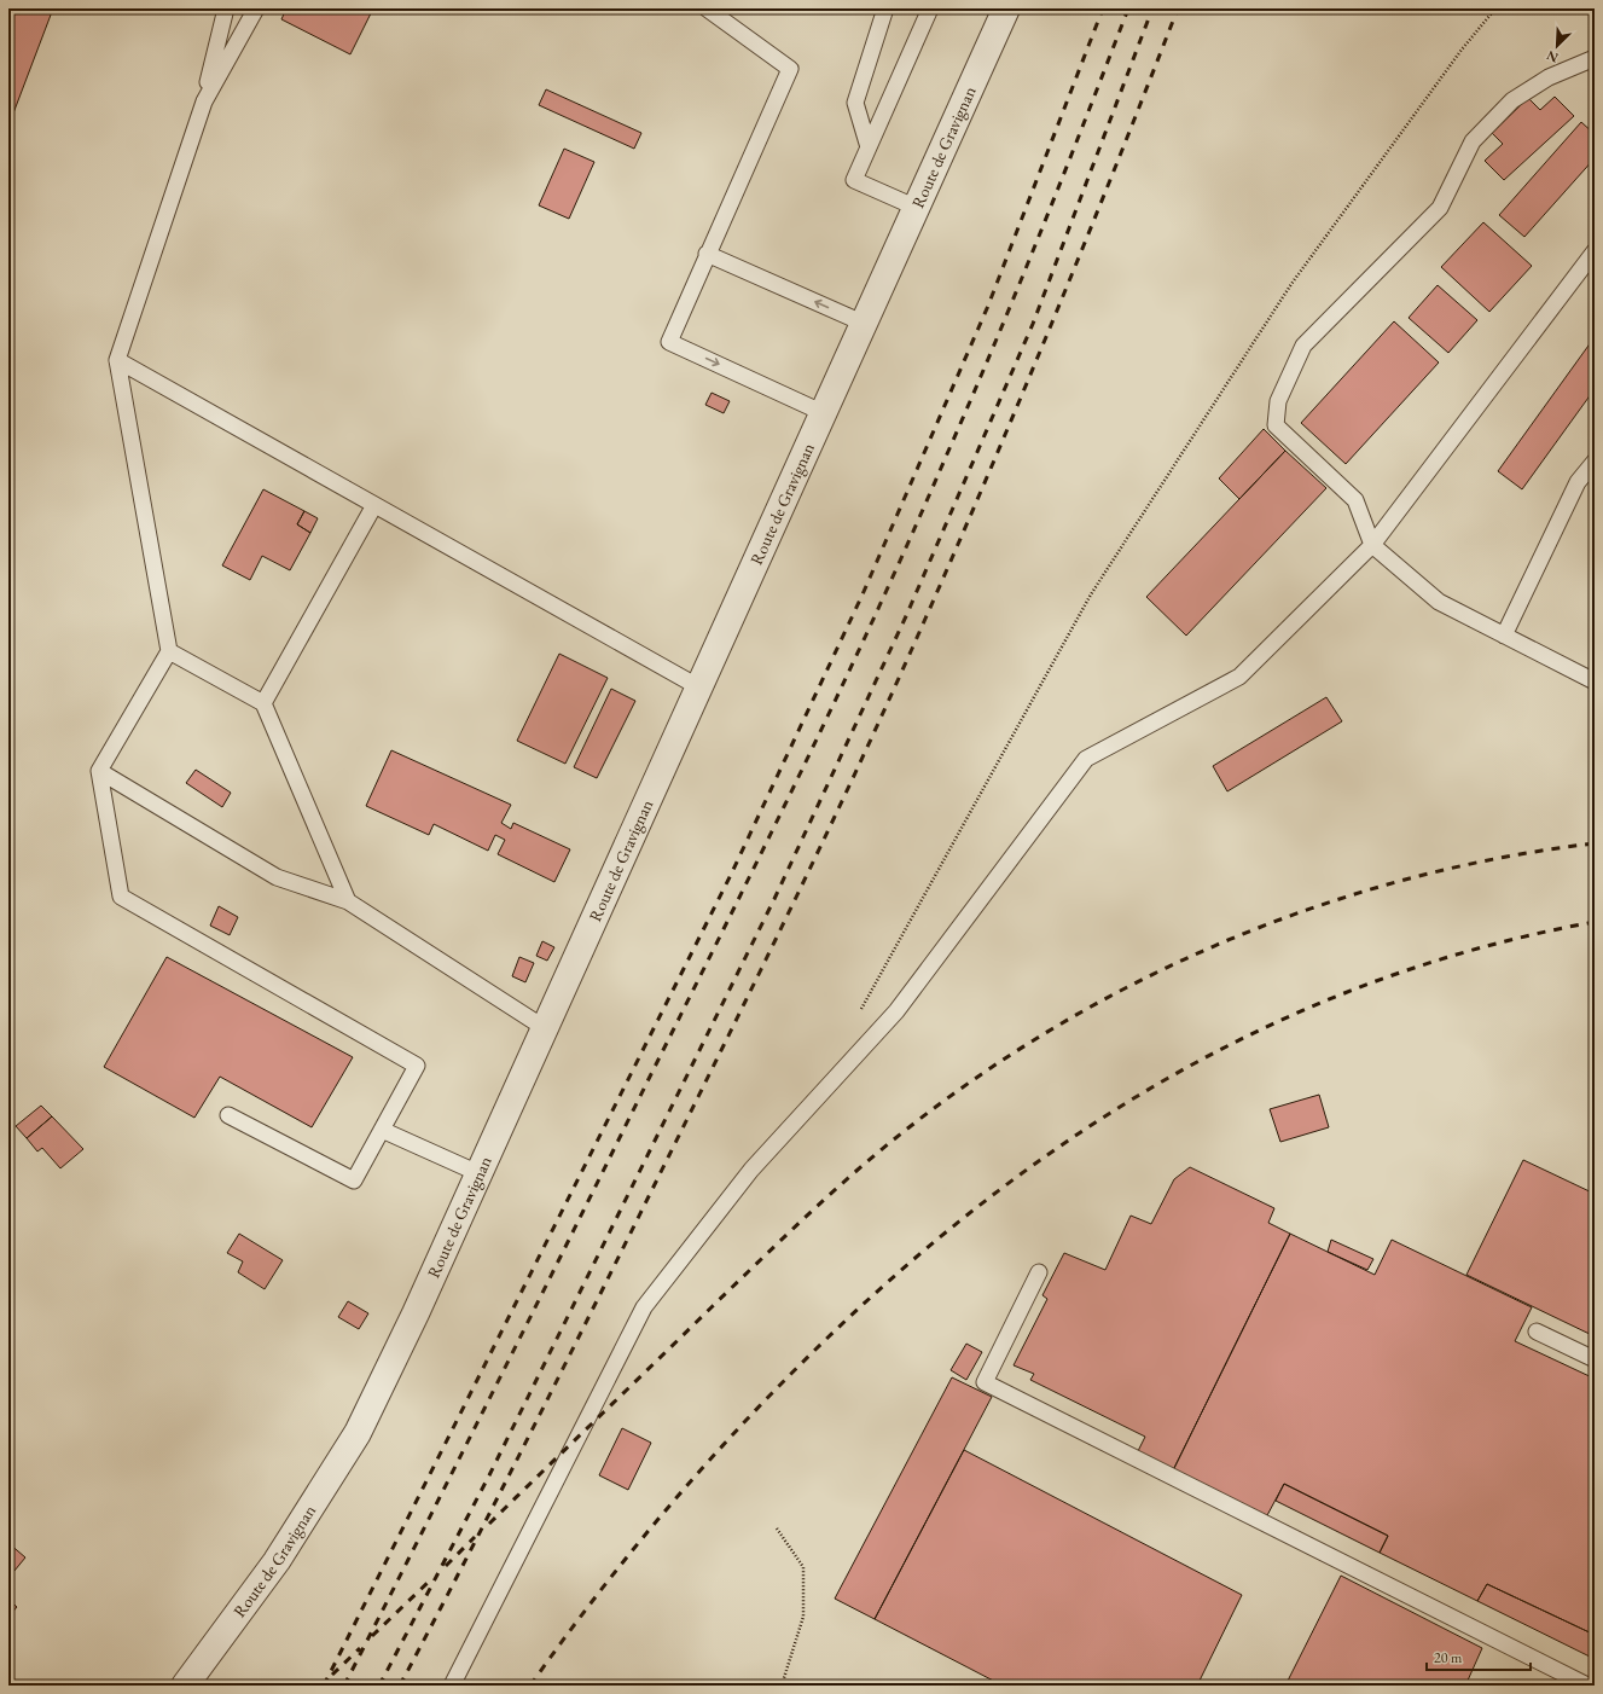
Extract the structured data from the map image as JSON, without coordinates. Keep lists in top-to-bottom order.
{
  "streets": {
    "street": ["Route de Gravignan"]
  },
  "scale_bar": "20 m",
  "north": "bottom left"
}
